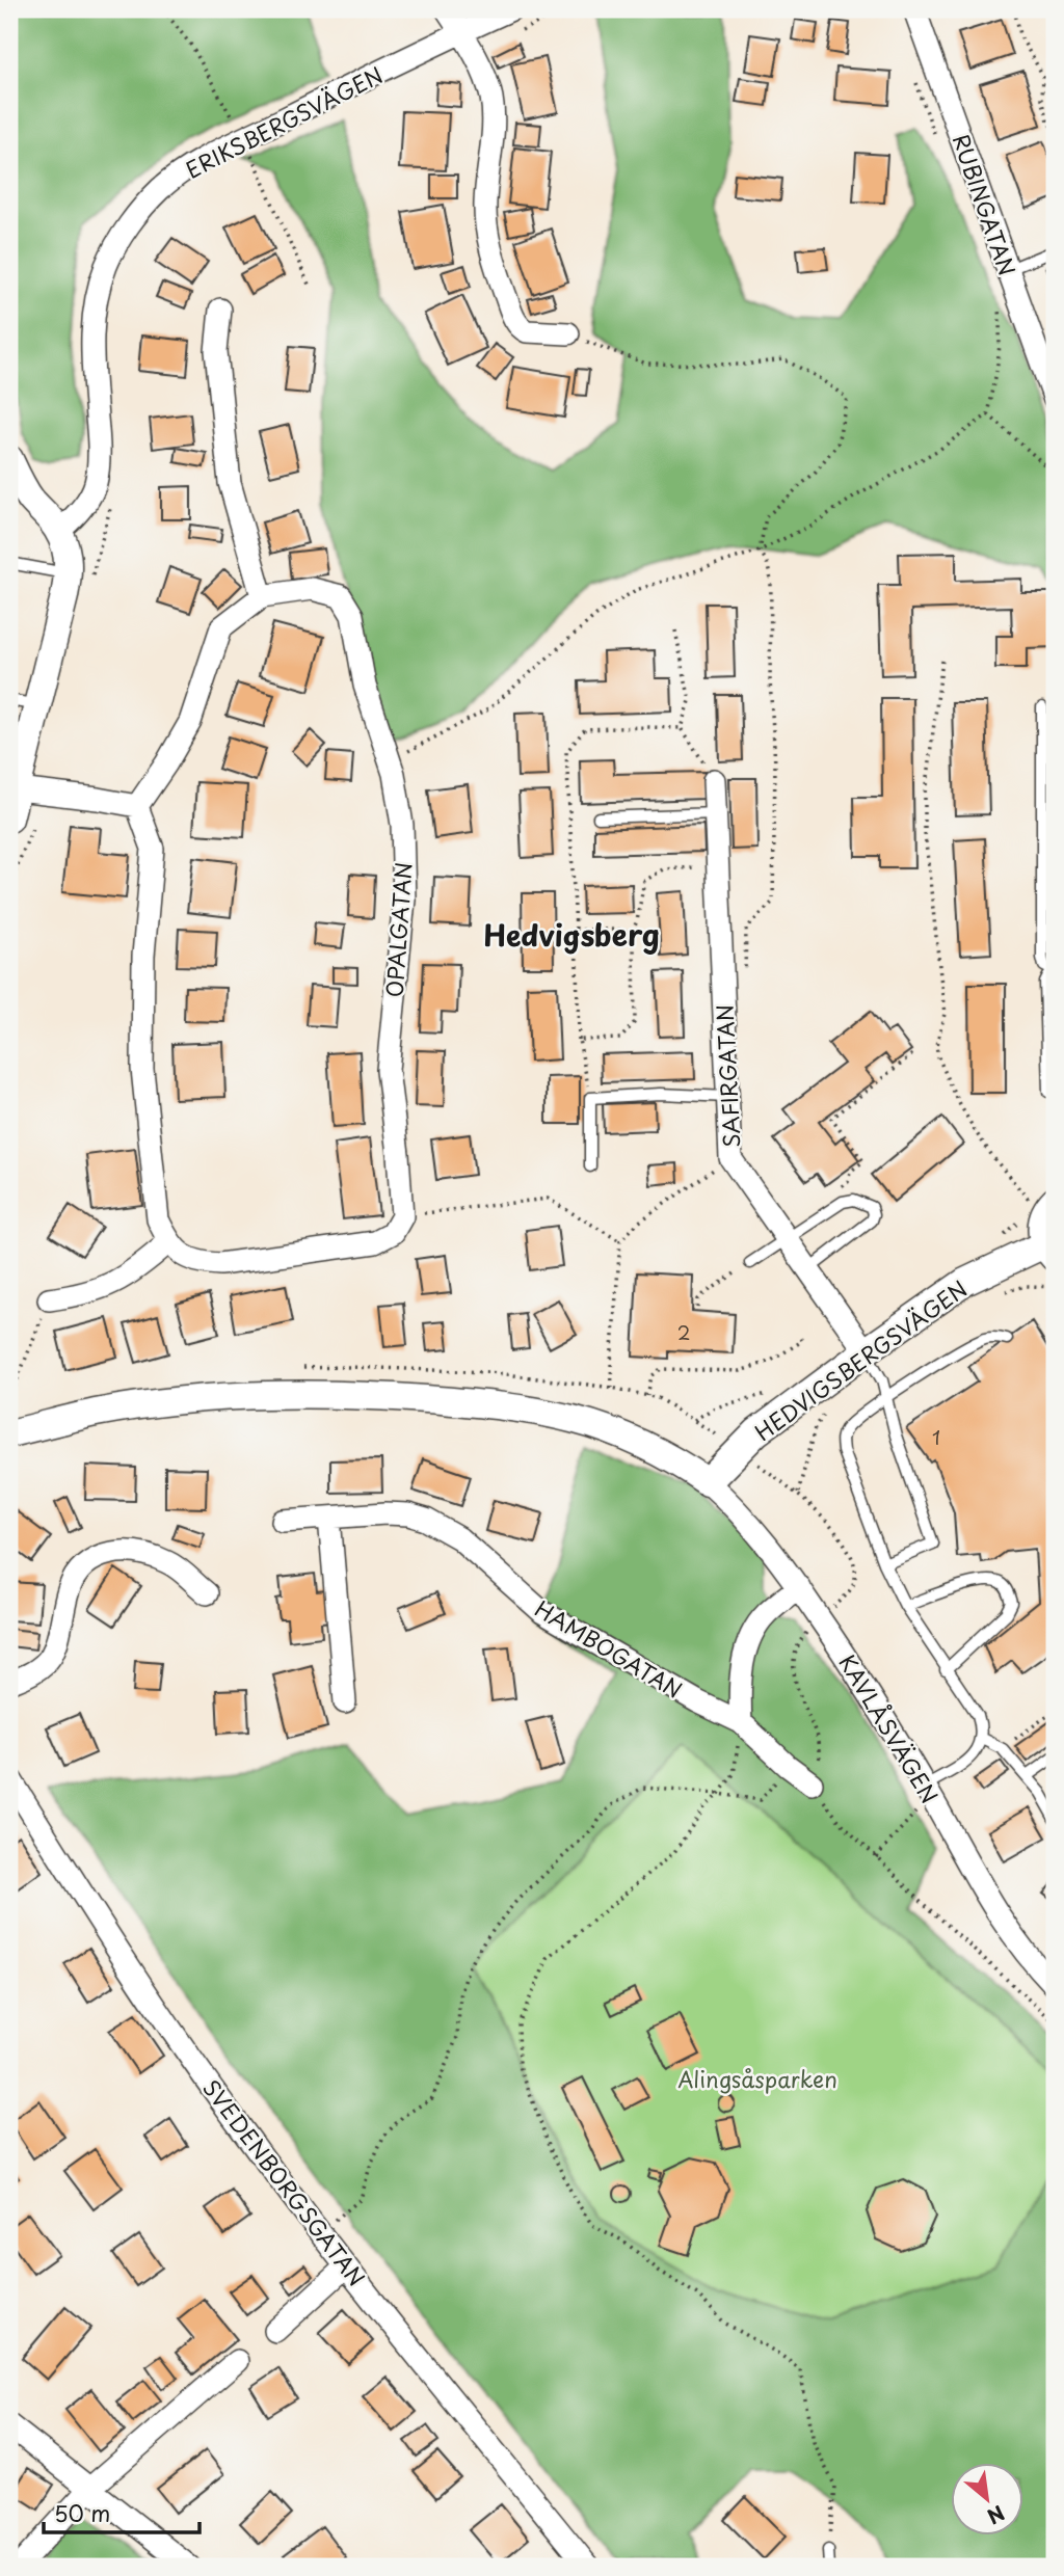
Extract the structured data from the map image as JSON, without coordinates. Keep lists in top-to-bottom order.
{
  "streets": {
    "street": [
      "ERIKSBERGSVÄGEN",
      "RUBINGATAN",
      "OPALGATAN",
      "SAFIRGATAN",
      "HEDVIGSBERGSVÄGEN",
      "HAMBOGATAN",
      "KAVLÅSVÄGEN",
      "SVEDENBORGSGATAN"
    ]
  },
  "crossings": [
    ["SAFIRGATAN", "HEDVIGSBERGSVÄGEN"],
    ["HEDVIGSBERGSVÄGEN", "KAVLÅSVÄGEN"]
  ],
  "districts": ["Hedvigsberg"],
  "parks": ["Alingsåsparken"],
  "house_numbers": ["2", "1"],
  "scale_bar": "50 m",
  "north": "bottom right"
}
